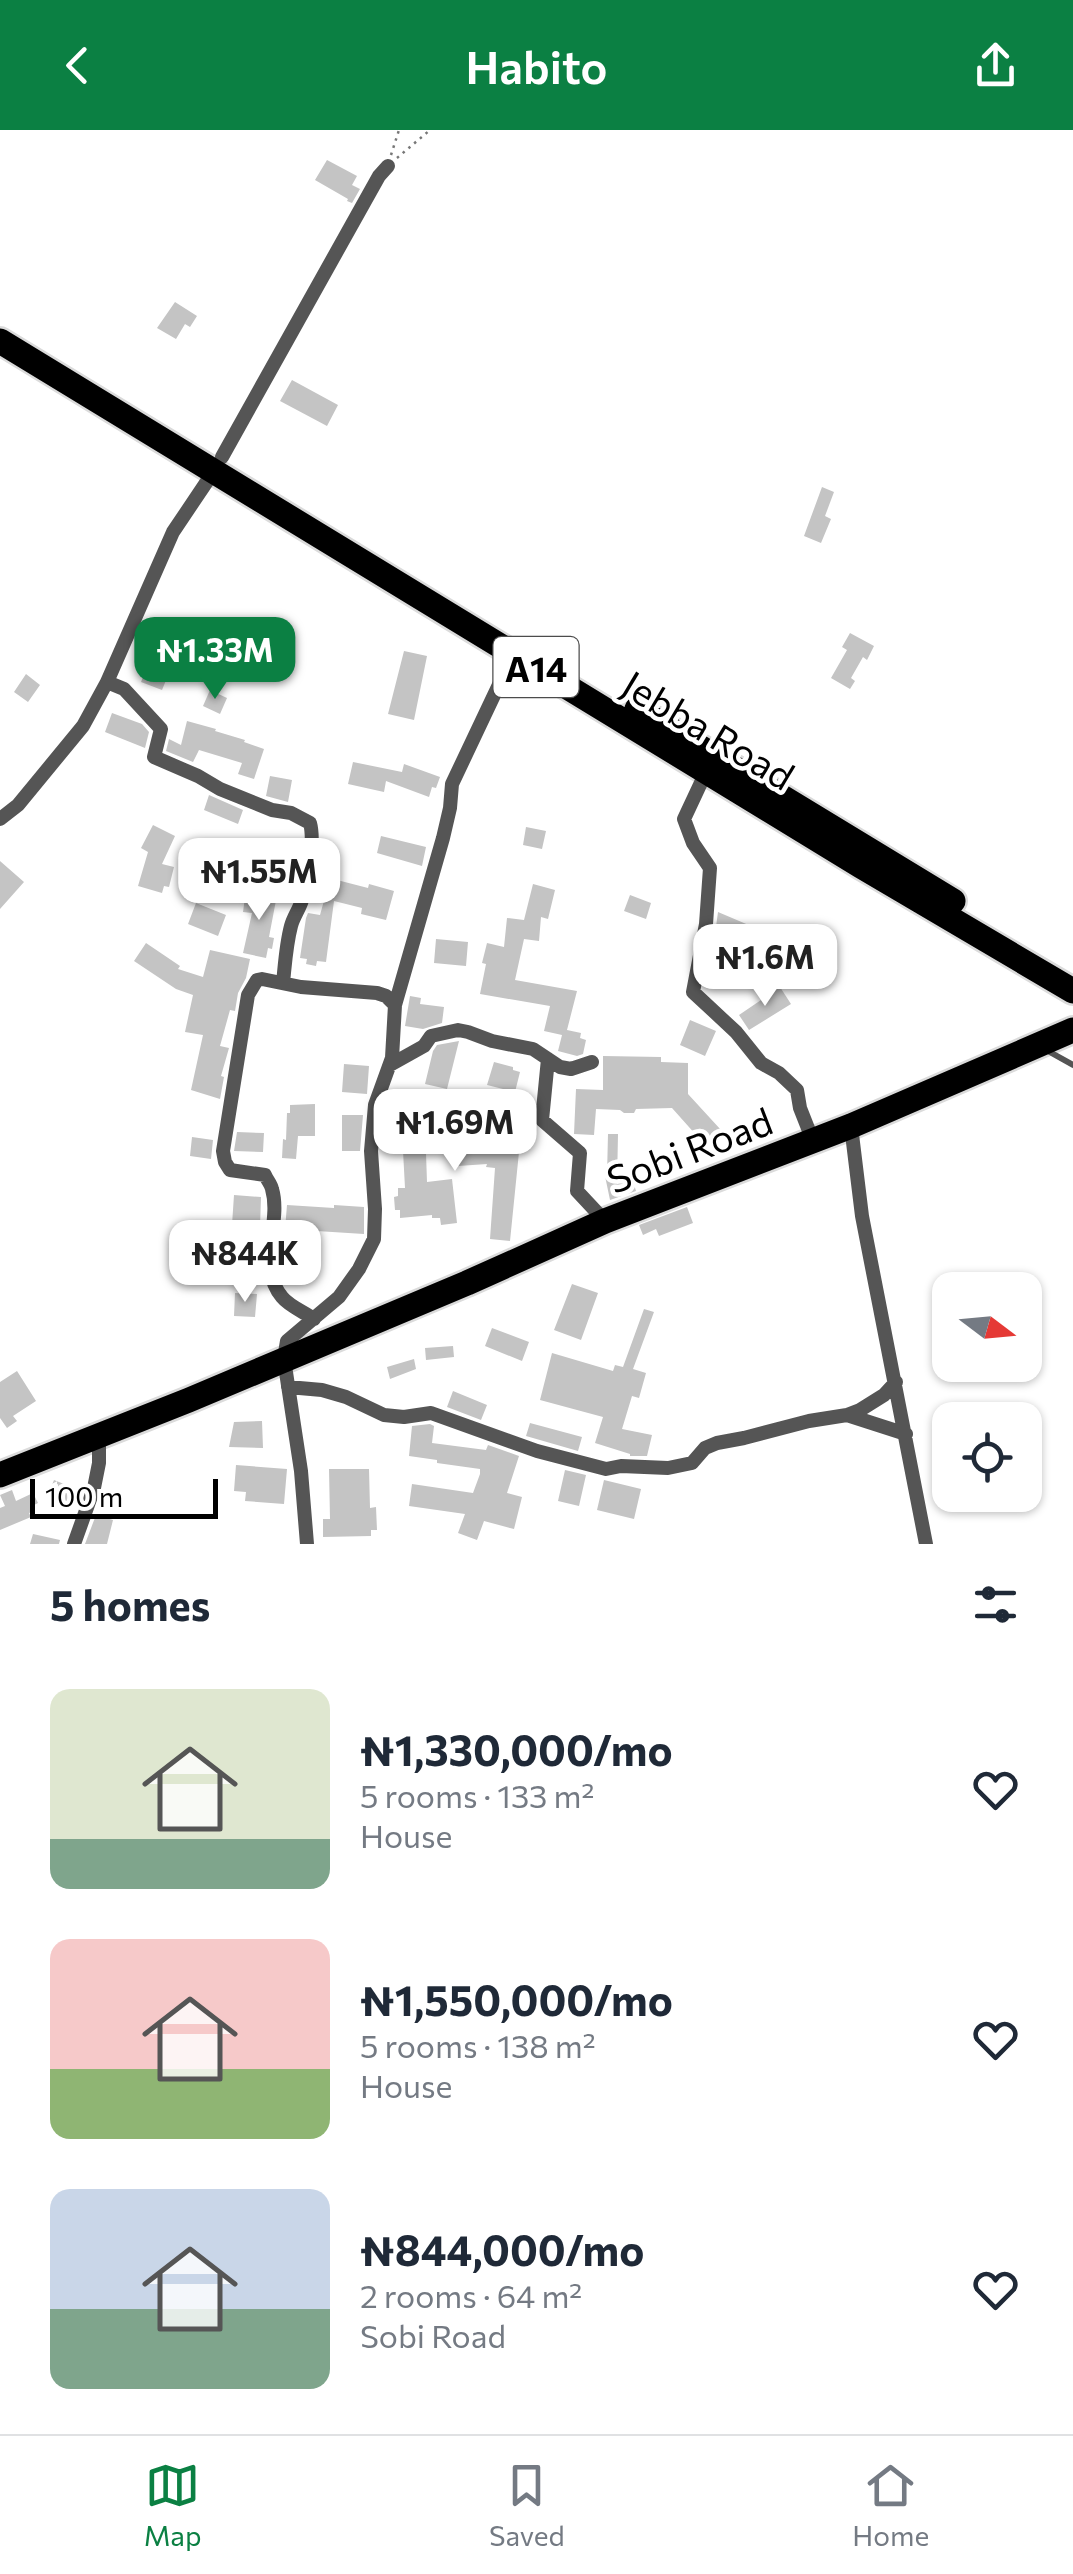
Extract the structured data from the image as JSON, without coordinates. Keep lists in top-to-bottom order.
{
  "streets": {
    "highway": ["A14", "Jebba Road", "Sobi Road"]
  },
  "crossings": [
    ["A14", "Jebba Road"]
  ],
  "scale_bar": "100 m",
  "north": "right",
  "page": {
    "header": "Habito",
    "price": [
      "₦1.33M",
      "₦1.55M",
      "₦1.6M",
      "₦1.69M",
      "₦844K"
    ],
    "scale": "100 m",
    "heading": "5 homes",
    "list": [
      {
        "name": "₦1,330,000/mo",
        "note": "5 rooms · 133 m² · House"
      },
      {
        "name": "₦1,550,000/mo",
        "note": "5 rooms · 138 m² · House"
      },
      {
        "name": "₦844,000/mo",
        "note": "2 rooms · 64 m² · Sobi Road"
      }
    ],
    "tabs": ["Map", "Saved", "Home"]
  }
}
